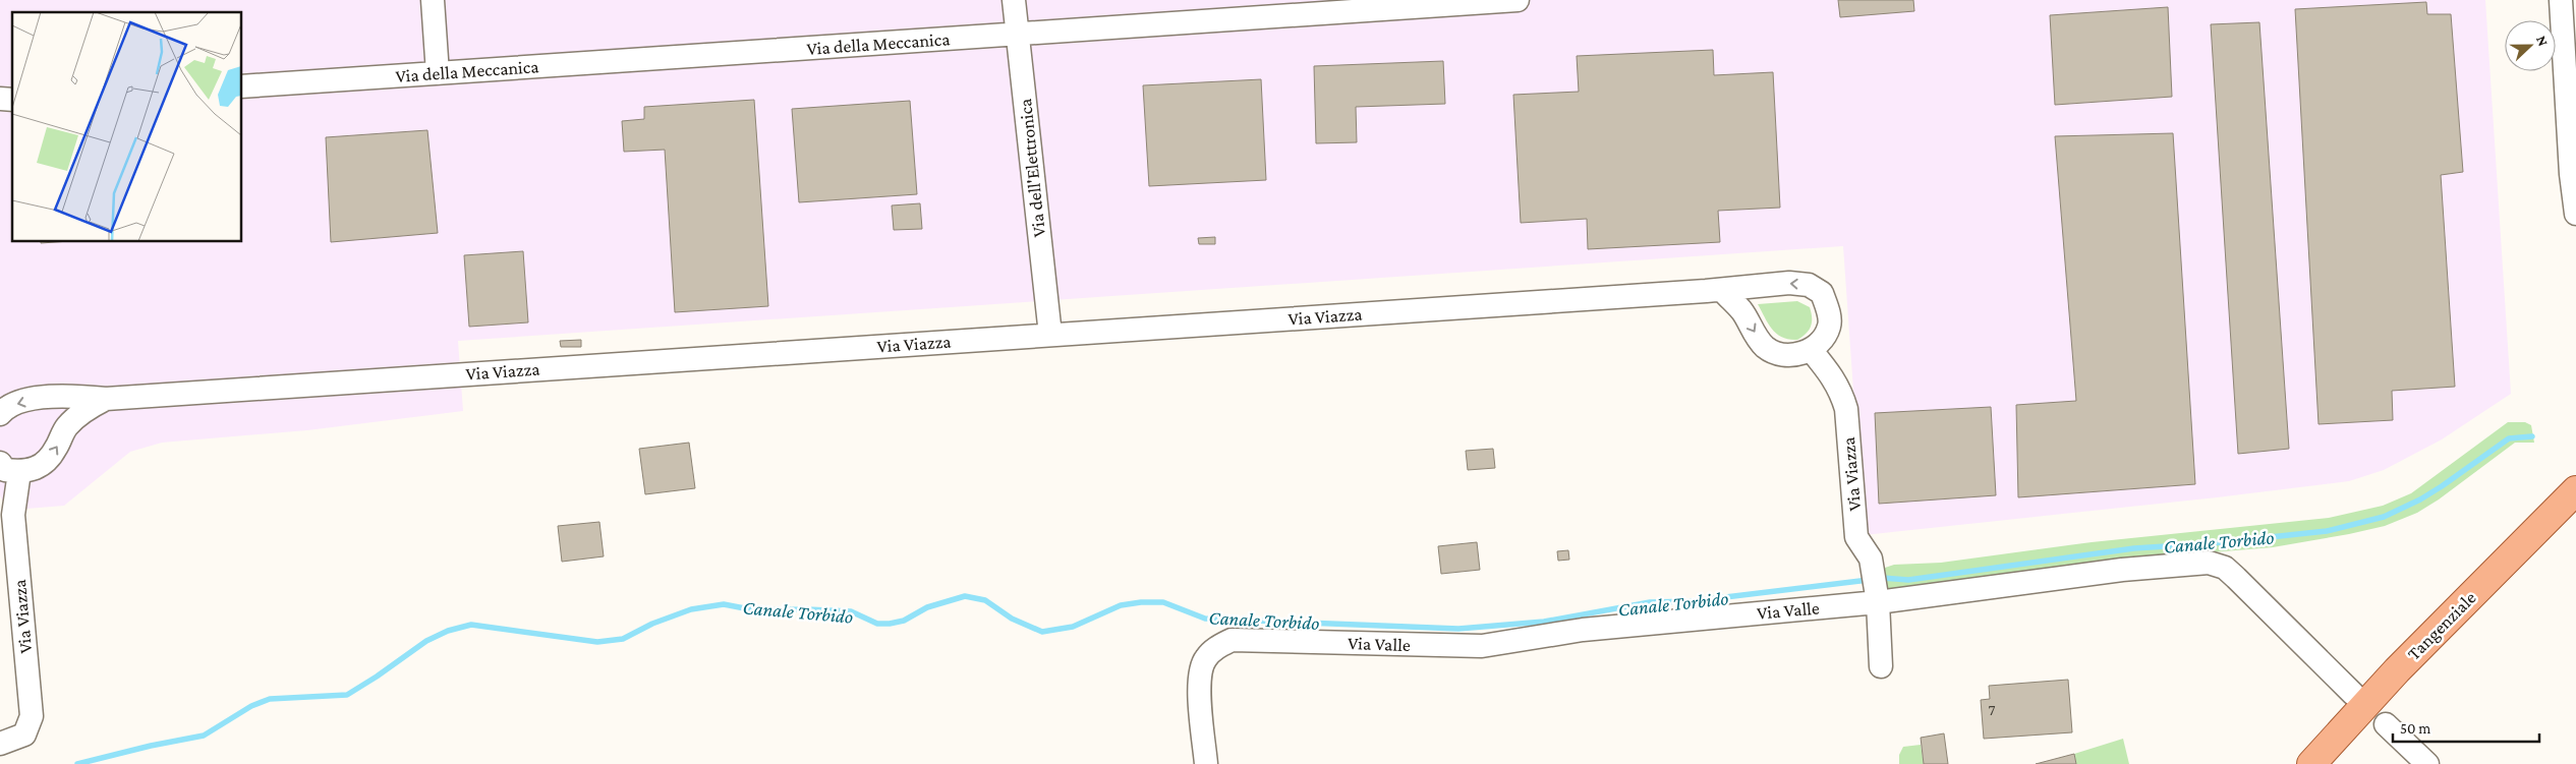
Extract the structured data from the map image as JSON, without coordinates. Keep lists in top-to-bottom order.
{
  "streets": {
    "main road": ["Tangenziale"],
    "street": [
      "Via della Meccanica",
      "Via dell'Elettronica",
      "Via Viazza",
      "Via Valle"
    ]
  },
  "crossings": [
    ["Via della Meccanica", "Via dell'Elettronica"],
    ["Via dell'Elettronica", "Via Viazza"],
    ["Via Viazza", "Via Valle"]
  ],
  "water": ["Canale Torbido"],
  "house_numbers": ["7"],
  "scale_bar": "50 m",
  "north": "right"
}
